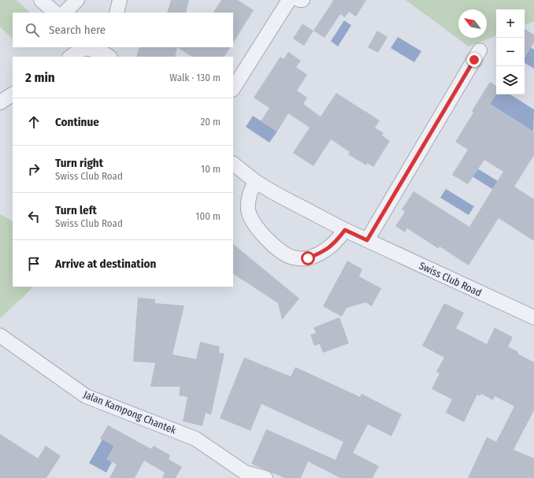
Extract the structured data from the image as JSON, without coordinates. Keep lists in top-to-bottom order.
{
  "streets": {
    "street": ["Swiss Club Road", "Jalan Kampong Chantek"]
  },
  "north": "top left",
  "page": {
    "map_buttons": ["+", "−"],
    "search": "Search here",
    "heading": ["2 min", "Walk · 130 m"],
    "list": [
      ["Continue", "20 m"],
      ["Turn right", "Swiss Club Road", "10 m"],
      ["Turn left", "Swiss Club Road", "100 m"],
      "Arrive at destination"
    ]
  }
}
